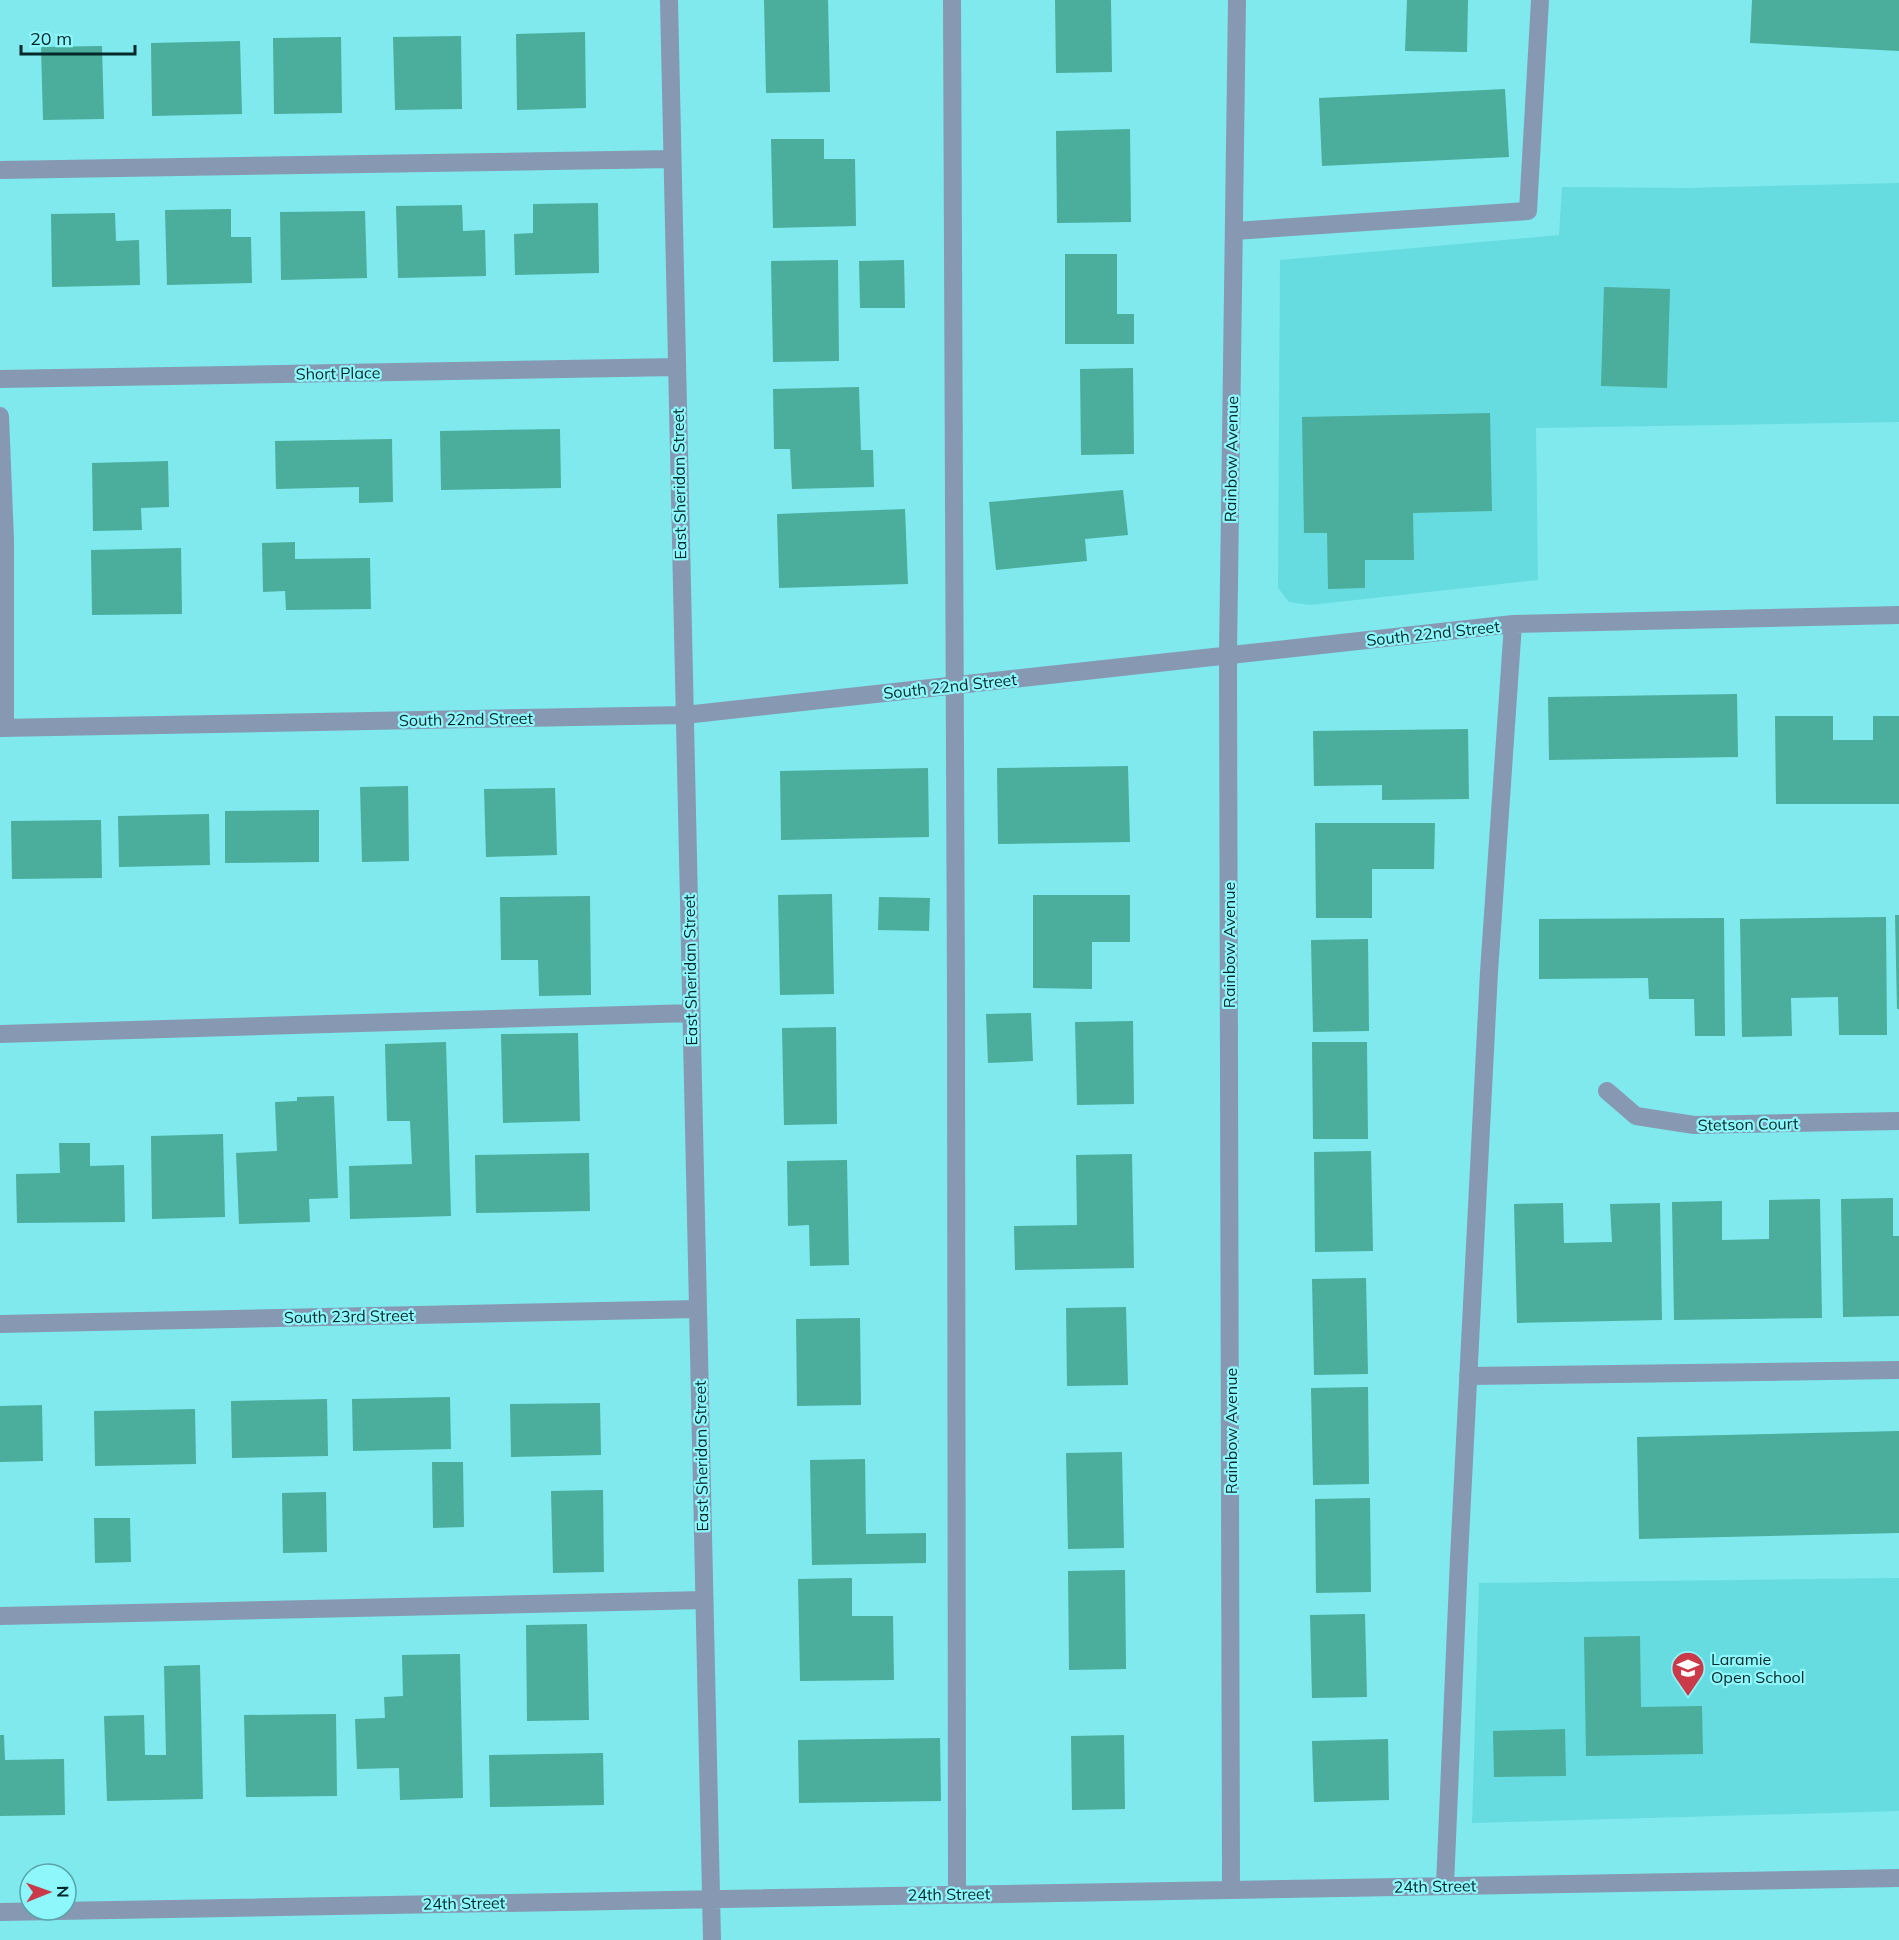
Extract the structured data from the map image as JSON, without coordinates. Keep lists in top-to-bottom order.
{
  "streets": {
    "street": [
      "Short Place",
      "Rainbow Avenue",
      "East Sheridan Street",
      "South 22nd Street",
      "Stetson Court",
      "South 23rd Street",
      "24th Street"
    ]
  },
  "crossings": [
    ["Short Place", "East Sheridan Street"],
    ["Rainbow Avenue", "South 22nd Street"],
    ["Rainbow Avenue", "24th Street"],
    ["East Sheridan Street", "South 22nd Street"],
    ["East Sheridan Street", "South 23rd Street"],
    ["East Sheridan Street", "24th Street"]
  ],
  "places": {
    "school or university": ["Laramie Open School"]
  },
  "scale_bar": "20 m",
  "north": "right"
}
